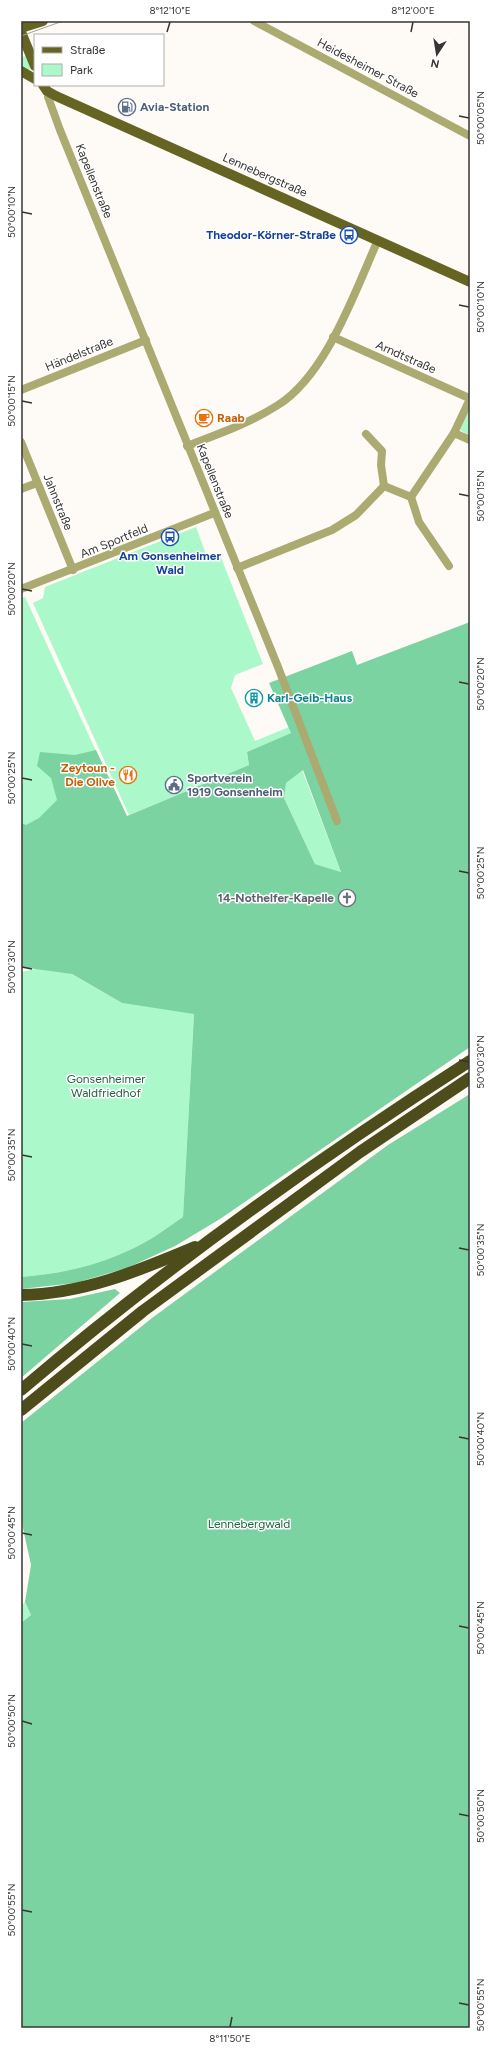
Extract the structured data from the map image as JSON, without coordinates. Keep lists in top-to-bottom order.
{
  "streets": {
    "main road": ["Lennebergstraße"],
    "street": [
      "Heidesheimer Straße",
      "Kapellenstraße",
      "Händelstraße",
      "Arndtstraße",
      "Jahnstraße",
      "Am Sportfeld"
    ]
  },
  "crossings": [
    ["Lennebergstraße", "Kapellenstraße"],
    ["Kapellenstraße", "Händelstraße"],
    ["Kapellenstraße", "Am Sportfeld"],
    ["Jahnstraße", "Am Sportfeld"]
  ],
  "parks": ["Gonsenheimer Waldfriedhof", "Lennebergwald"],
  "places": {
    "fuel station": ["Avia-Station"],
    "bus stop": ["Theodor-Körner-Straße", "Am Gonsenheimer Wald"],
    "cafe": ["Raab"],
    "building": ["Karl-Geib-Haus"],
    "restaurant": ["Zeytoun - Die Olive"],
    "public building": ["Sportverein 1919 Gonsenheim"],
    "church": ["14-Nothelfer-Kapelle"]
  },
  "legend": ["Straße", "Park"],
  "north": "bottom",
  "coordinates": [
    "8°12'10\"E",
    "8°12'00\"E",
    "50°00'05\"N",
    "50°00'10\"N",
    "50°00'15\"N",
    "50°00'20\"N",
    "50°00'25\"N",
    "50°00'30\"N",
    "50°00'35\"N",
    "50°00'40\"N",
    "50°00'45\"N",
    "50°00'50\"N",
    "50°00'55\"N",
    "8°11'50\"E"
  ]
}
